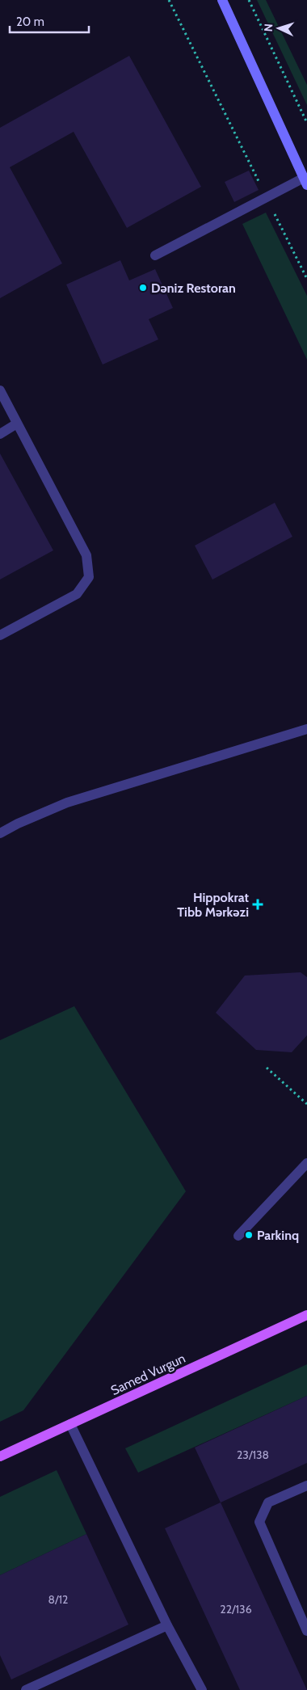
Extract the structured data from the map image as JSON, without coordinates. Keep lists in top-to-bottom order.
{
  "streets": {
    "main road": ["Samed Vurgun"]
  },
  "places": {
    "other": ["Dəniz Restoran", "Parkinq"],
    "health": ["Hippokrat Tibb Mərkəzi"]
  },
  "house_numbers": ["23/138", "8/12", "22/136"],
  "scale_bar": "20 m",
  "north": "left"
}
